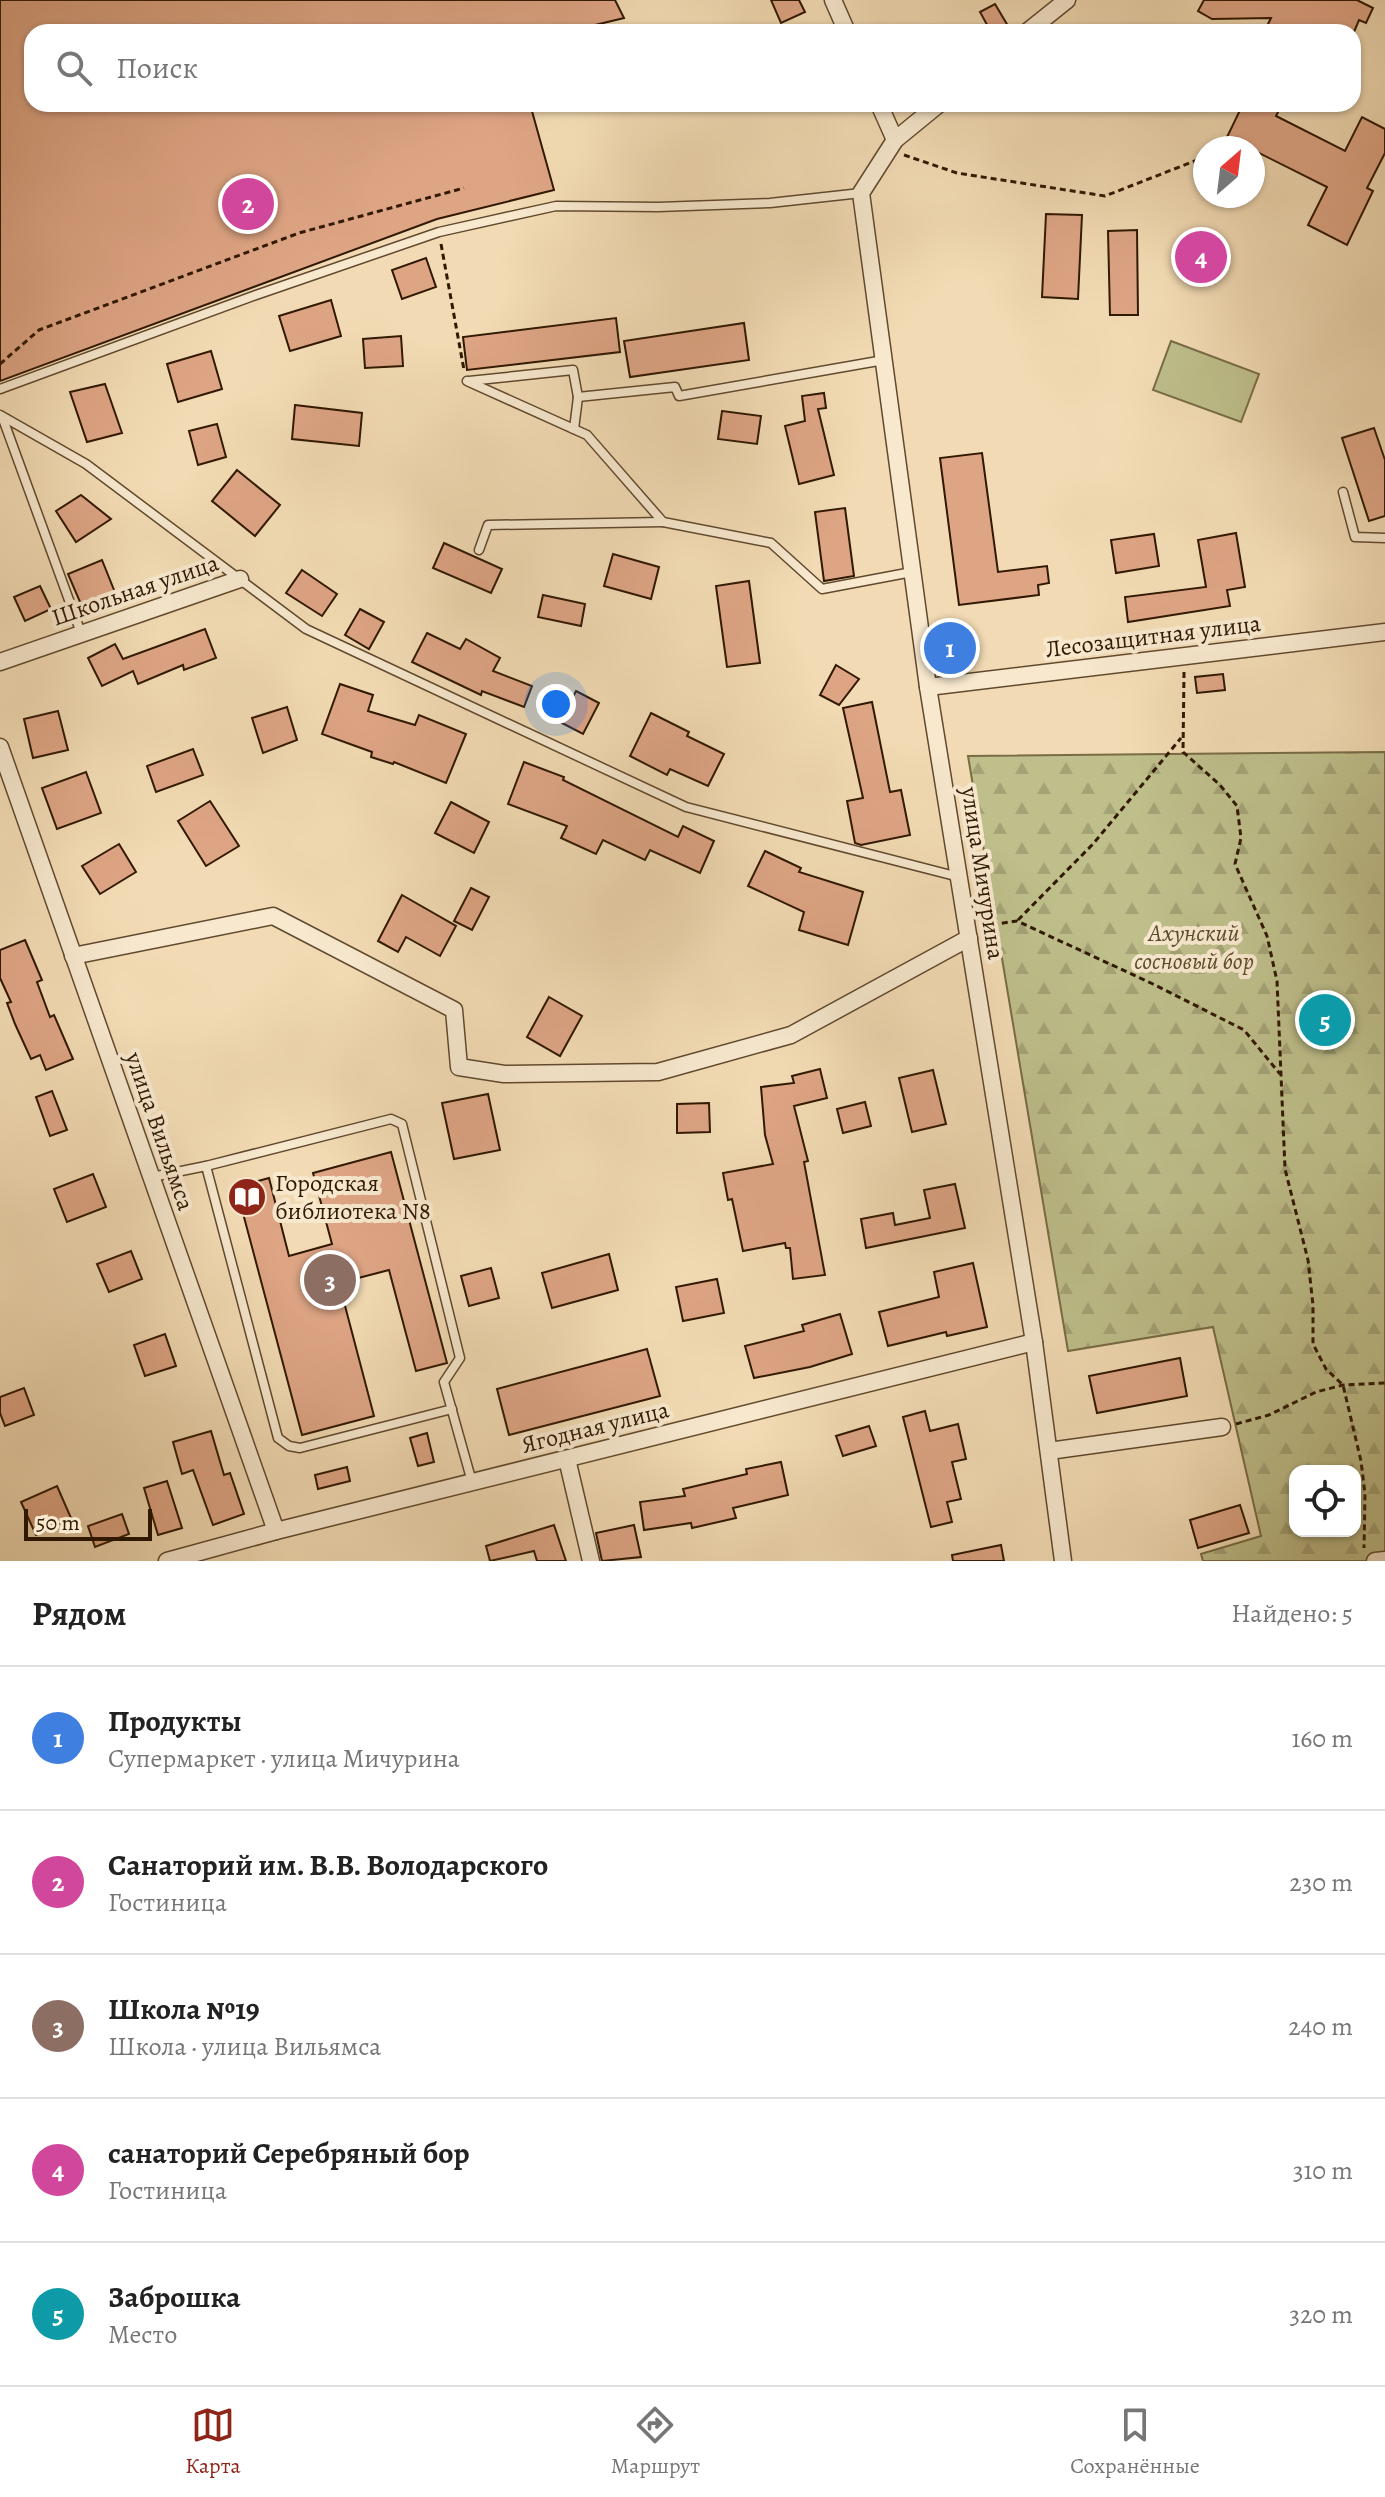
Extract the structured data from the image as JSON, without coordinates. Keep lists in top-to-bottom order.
{
  "streets": {
    "street": [
      "Школьная улица",
      "Лесозащитная улица",
      "улица Мичурина",
      "улица Вильямса",
      "Ягодная улица"
    ]
  },
  "crossings": [
    ["Лесозащитная улица", "улица Мичурина"],
    ["улица Мичурина", "Ягодная улица"],
    ["улица Вильямса", "Ягодная улица"]
  ],
  "parks": ["Ахунский сосновый бор"],
  "places": {
    "library": ["Городская библиотека N8"]
  },
  "scale_bar": "50 m",
  "north": "top right",
  "page": {
    "search": "Поиск",
    "pins": [
      "2",
      "4",
      "1",
      "5",
      "3"
    ],
    "scale": "50 m",
    "heading": ["Рядом", "Найдено: 5"],
    "list": [
      {
        "mark": "1",
        "name": "Продукты",
        "note": "Супермаркет · улица Мичурина",
        "value": "160 m"
      },
      {
        "mark": "2",
        "name": "Санаторий им. В.В. Володарского",
        "note": "Гостиница",
        "value": "230 m"
      },
      {
        "mark": "3",
        "name": "Школа №19",
        "note": "Школа · улица Вильямса",
        "value": "240 m"
      },
      {
        "mark": "4",
        "name": "санаторий Серебряный бор",
        "note": "Гостиница",
        "value": "310 m"
      },
      {
        "mark": "5",
        "name": "Заброшка",
        "note": "Место",
        "value": "320 m"
      }
    ],
    "nav": ["Карта", "Маршрут", "Сохранённые"]
  }
}
